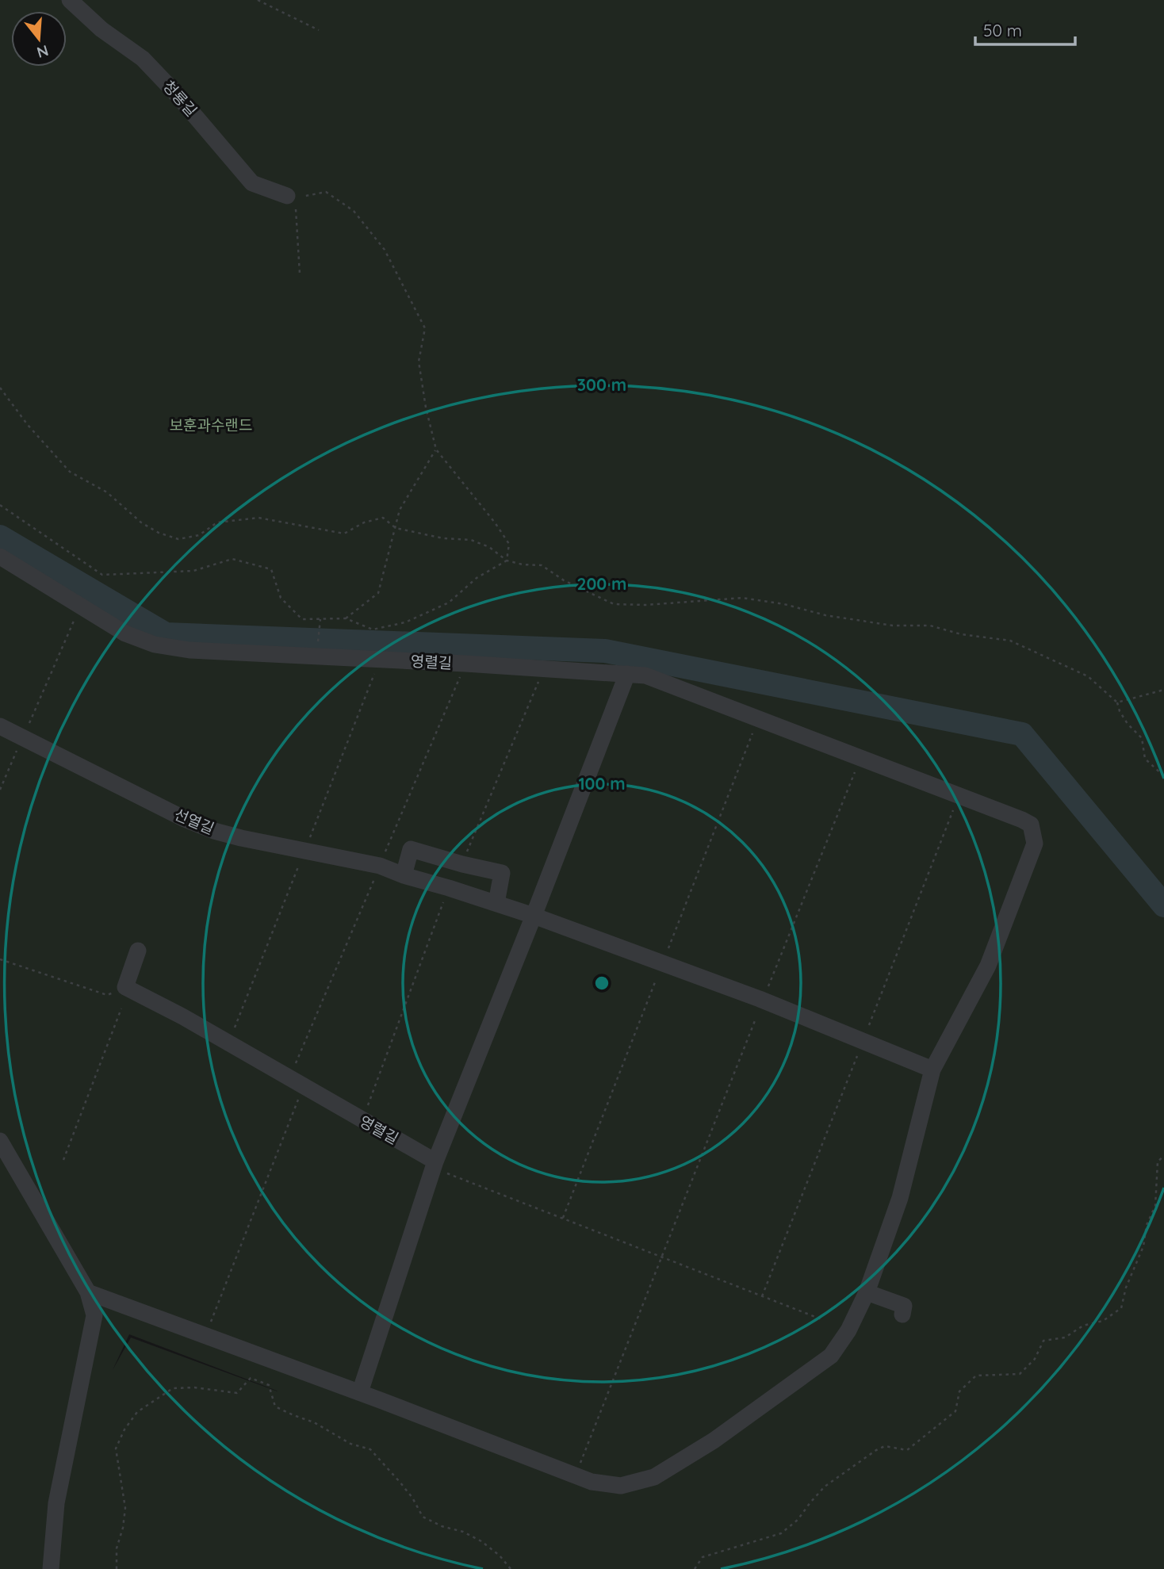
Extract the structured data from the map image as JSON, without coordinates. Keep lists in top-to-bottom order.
{
  "streets": {
    "lane": ["청룡길", "영렬길", "선열길"]
  },
  "parks": ["보훈과수랜드"],
  "scale_bar": "50 m",
  "north": "bottom",
  "rings": ["300 m", "200 m", "100 m"]
}
